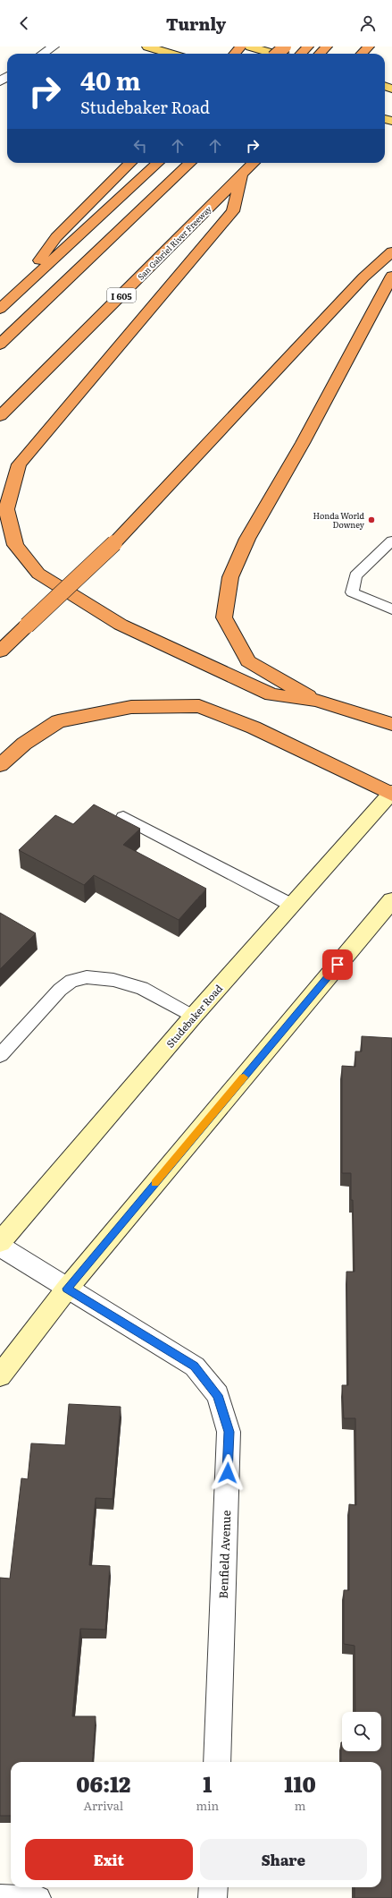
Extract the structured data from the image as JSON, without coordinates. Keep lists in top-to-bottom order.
{
  "streets": {
    "highway": ["San Gabriel River Freeway", "I 605"],
    "main road": ["Studebaker Road"],
    "street": ["Benfield Avenue"]
  },
  "places": ["Honda World Downey"],
  "page": {
    "header": "Turnly",
    "turn": ["40 m", "Studebaker Road"],
    "eta": [
      "06:12",
      "Arrival",
      "1",
      "min",
      "110",
      "m"
    ],
    "buttons": ["Exit", "Share"]
  }
}
